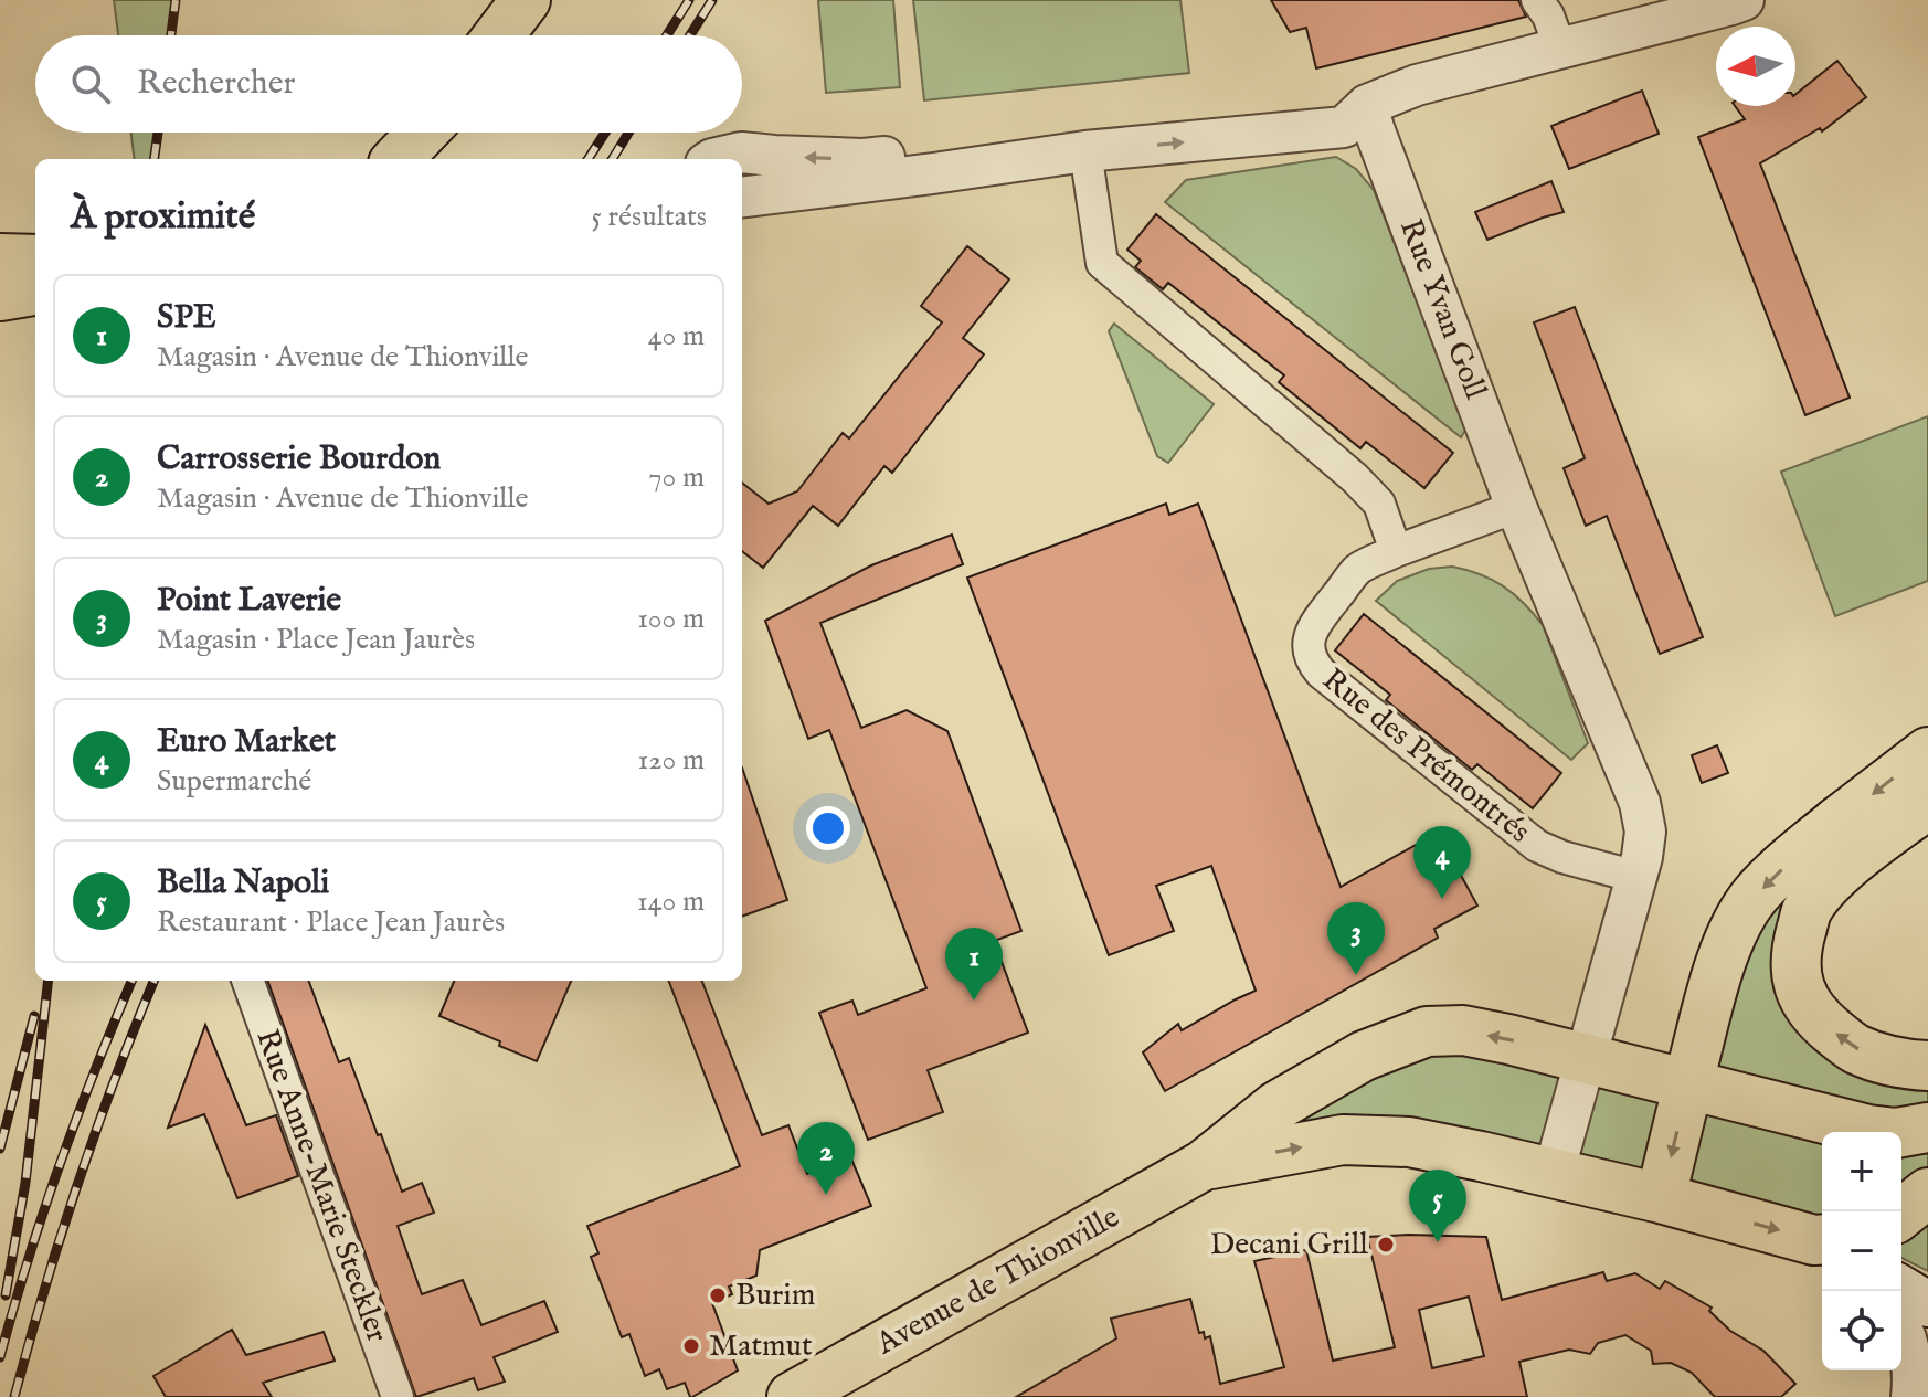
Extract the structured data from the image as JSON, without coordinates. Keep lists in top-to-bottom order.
{
  "streets": {
    "main road": ["Avenue de Thionville"],
    "street": ["Rue Yvan Goll", "Rue des Prémontrés", "Rue Anne-Marie Steckler"]
  },
  "crossings": [
    ["Rue Yvan Goll", "Rue des Prémontrés"]
  ],
  "places": ["Decani Grill", "Burim", "Matmut"],
  "north": "left",
  "page": {
    "search": "Rechercher",
    "heading": ["À proximité", "5 résultats"],
    "list": [
      {
        "mark": "1",
        "name": "SPE",
        "note": "Magasin · Avenue de Thionville",
        "value": "40 m"
      },
      {
        "mark": "2",
        "name": "Carrosserie Bourdon",
        "note": "Magasin · Avenue de Thionville",
        "value": "70 m"
      },
      {
        "mark": "3",
        "name": "Point Laverie",
        "note": "Magasin · Place Jean Jaurès",
        "value": "100 m"
      },
      {
        "mark": "4",
        "name": "Euro Market",
        "note": "Supermarché",
        "value": "120 m"
      },
      {
        "mark": "5",
        "name": "Bella Napoli",
        "note": "Restaurant · Place Jean Jaurès",
        "value": "140 m"
      }
    ],
    "pins": [
      "4",
      "3",
      "1",
      "2",
      "5"
    ],
    "map_buttons": ["+", "−"]
  }
}
